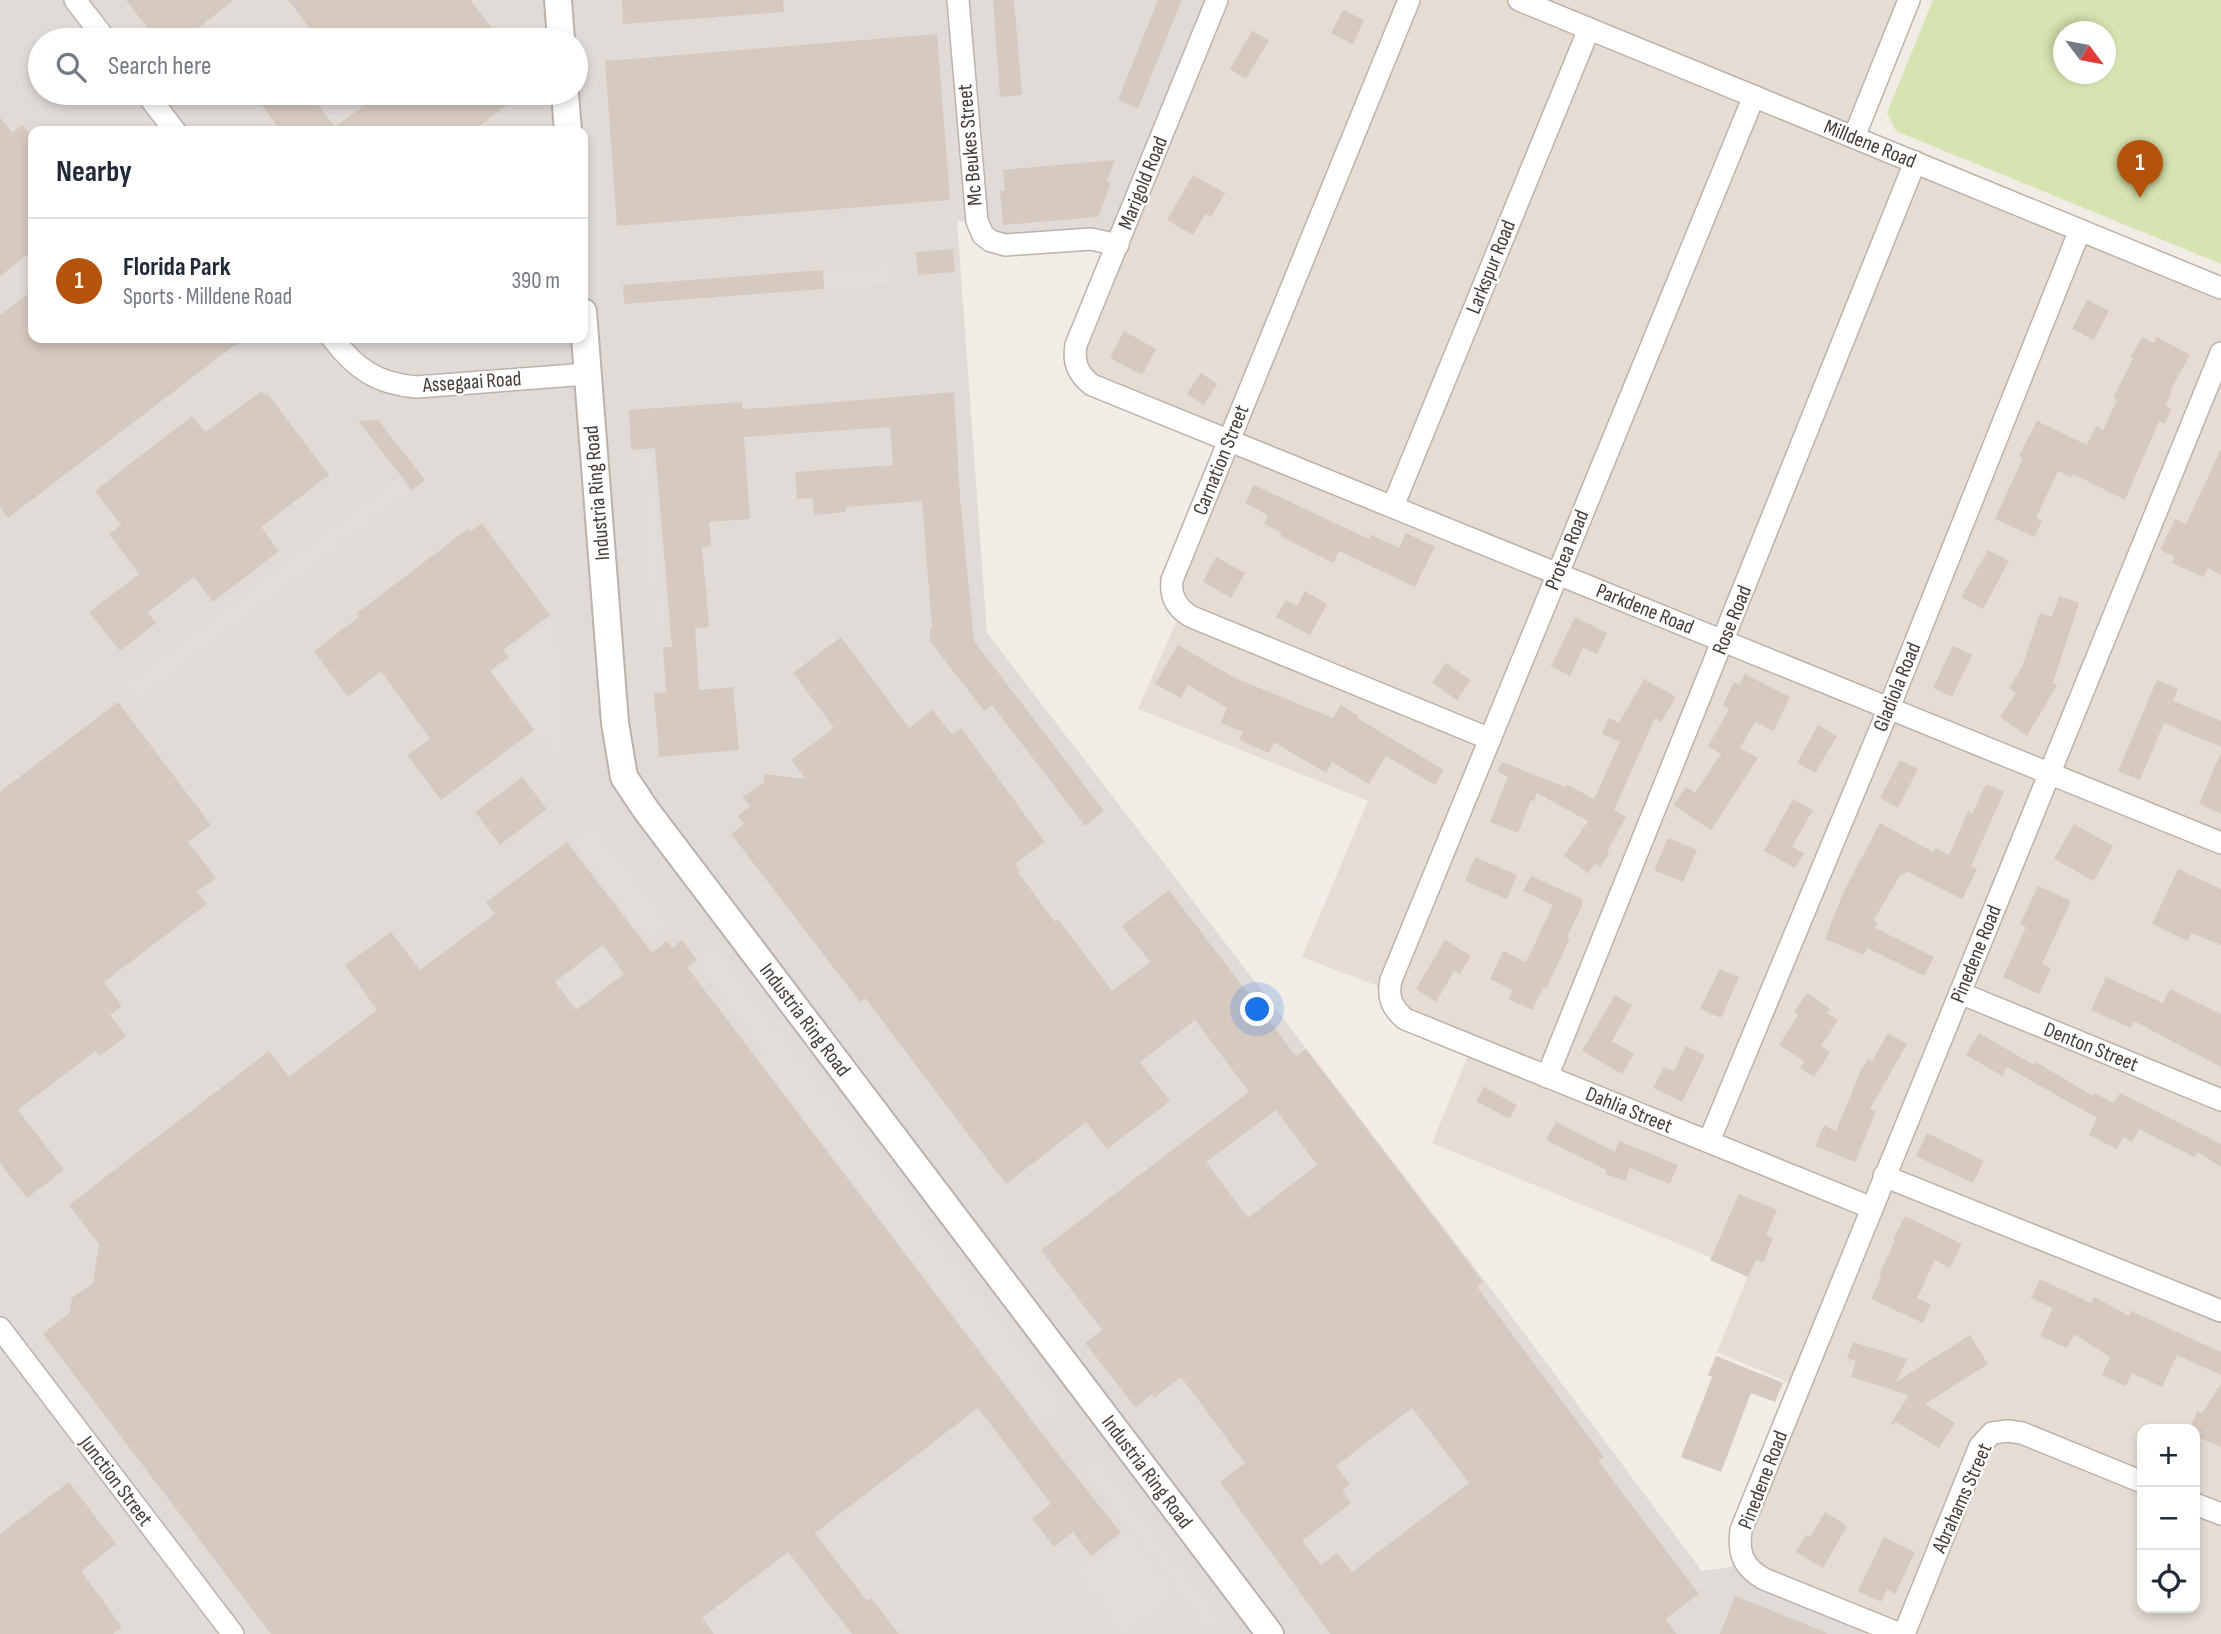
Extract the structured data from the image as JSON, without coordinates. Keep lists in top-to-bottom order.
{
  "streets": {
    "street": [
      "Milldene Road",
      "Mc Beukes Street",
      "Marigold Road",
      "Larkspur Road",
      "Assegaai Road",
      "Carnation Street",
      "Industria Ring Road",
      "Protea Road",
      "Parkdene Road",
      "Rose Road",
      "Gladiola Road",
      "Pinedene Road",
      "Denton Street",
      "Dahlia Street",
      "Junction Street",
      "Abrahams Street"
    ]
  },
  "crossings": [
    ["Milldene Road", "Larkspur Road"],
    ["Milldene Road", "Protea Road"],
    ["Milldene Road", "Rose Road"],
    ["Milldene Road", "Gladiola Road"],
    ["Mc Beukes Street", "Marigold Road"],
    ["Marigold Road", "Parkdene Road"],
    ["Larkspur Road", "Parkdene Road"],
    ["Assegaai Road", "Industria Ring Road"],
    ["Carnation Street", "Protea Road"],
    ["Carnation Street", "Parkdene Road"],
    ["Protea Road", "Parkdene Road"],
    ["Protea Road", "Dahlia Street"],
    ["Parkdene Road", "Rose Road"],
    ["Parkdene Road", "Gladiola Road"],
    ["Parkdene Road", "Pinedene Road"],
    ["Rose Road", "Dahlia Street"],
    ["Gladiola Road", "Dahlia Street"],
    ["Pinedene Road", "Denton Street"],
    ["Pinedene Road", "Dahlia Street"],
    ["Pinedene Road", "Abrahams Street"]
  ],
  "north": "bottom right",
  "page": {
    "search": "Search here",
    "heading": "Nearby",
    "pins": "1",
    "list": [
      {
        "mark": "1",
        "name": "Florida Park",
        "note": "Sports · Milldene Road",
        "value": "390 m"
      }
    ],
    "map_buttons": ["+", "−"]
  }
}
